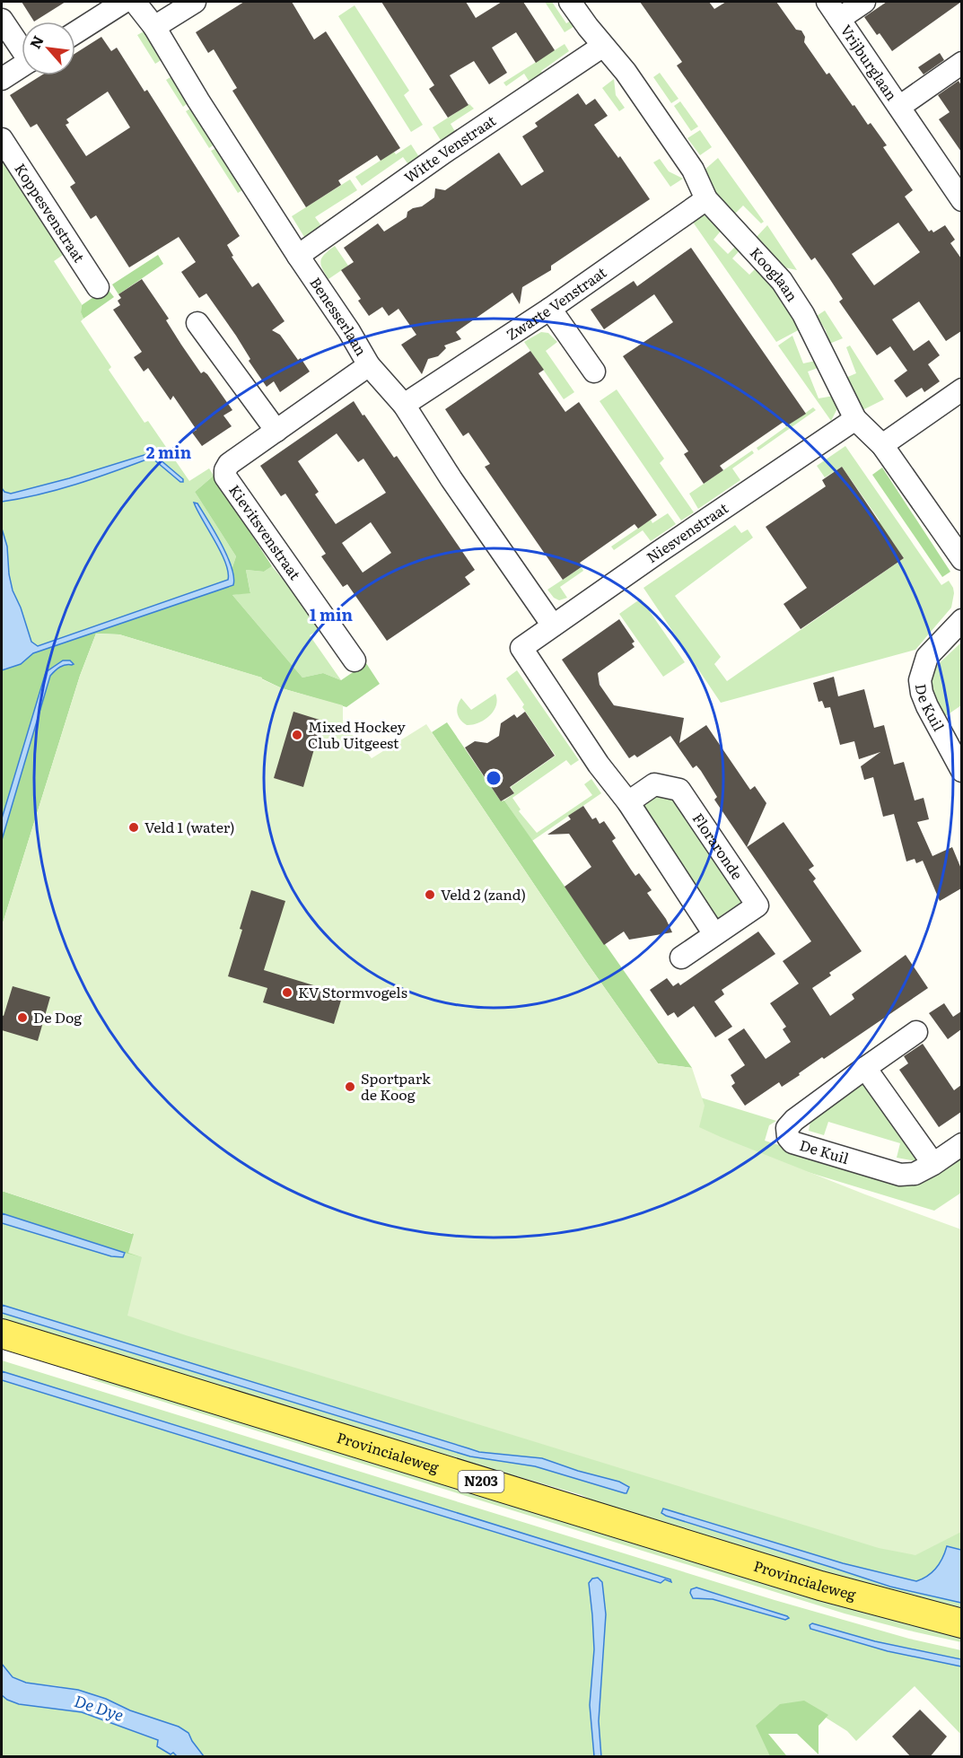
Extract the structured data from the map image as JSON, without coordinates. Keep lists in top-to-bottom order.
{
  "streets": {
    "main road": ["Provincialeweg", "N203"],
    "street": [
      "Vrijburglaan",
      "Witte Venstraat",
      "Koppesvenstraat",
      "Kooglaan",
      "Zwarte Venstraat",
      "Benesserlaan",
      "Kievitsvenstraat",
      "Niesvenstraat",
      "De Kuil",
      "Floraronde"
    ]
  },
  "crossings": [
    ["Witte Venstraat", "Kooglaan"],
    ["Witte Venstraat", "Benesserlaan"],
    ["Kooglaan", "Zwarte Venstraat"],
    ["Kooglaan", "Niesvenstraat"],
    ["Zwarte Venstraat", "Benesserlaan"],
    ["Benesserlaan", "Kievitsvenstraat"],
    ["Benesserlaan", "Niesvenstraat"],
    ["Niesvenstraat", "Floraronde"]
  ],
  "water": ["De Dye"],
  "places": [
    "Mixed Hockey Club Uitgeest",
    "Veld 1 (water)",
    "Veld 2 (zand)",
    "KV Stormvogels",
    "De Dog",
    "Sportpark de Koog"
  ],
  "north": "top left",
  "rings": ["2 min", "1 min"]
}
